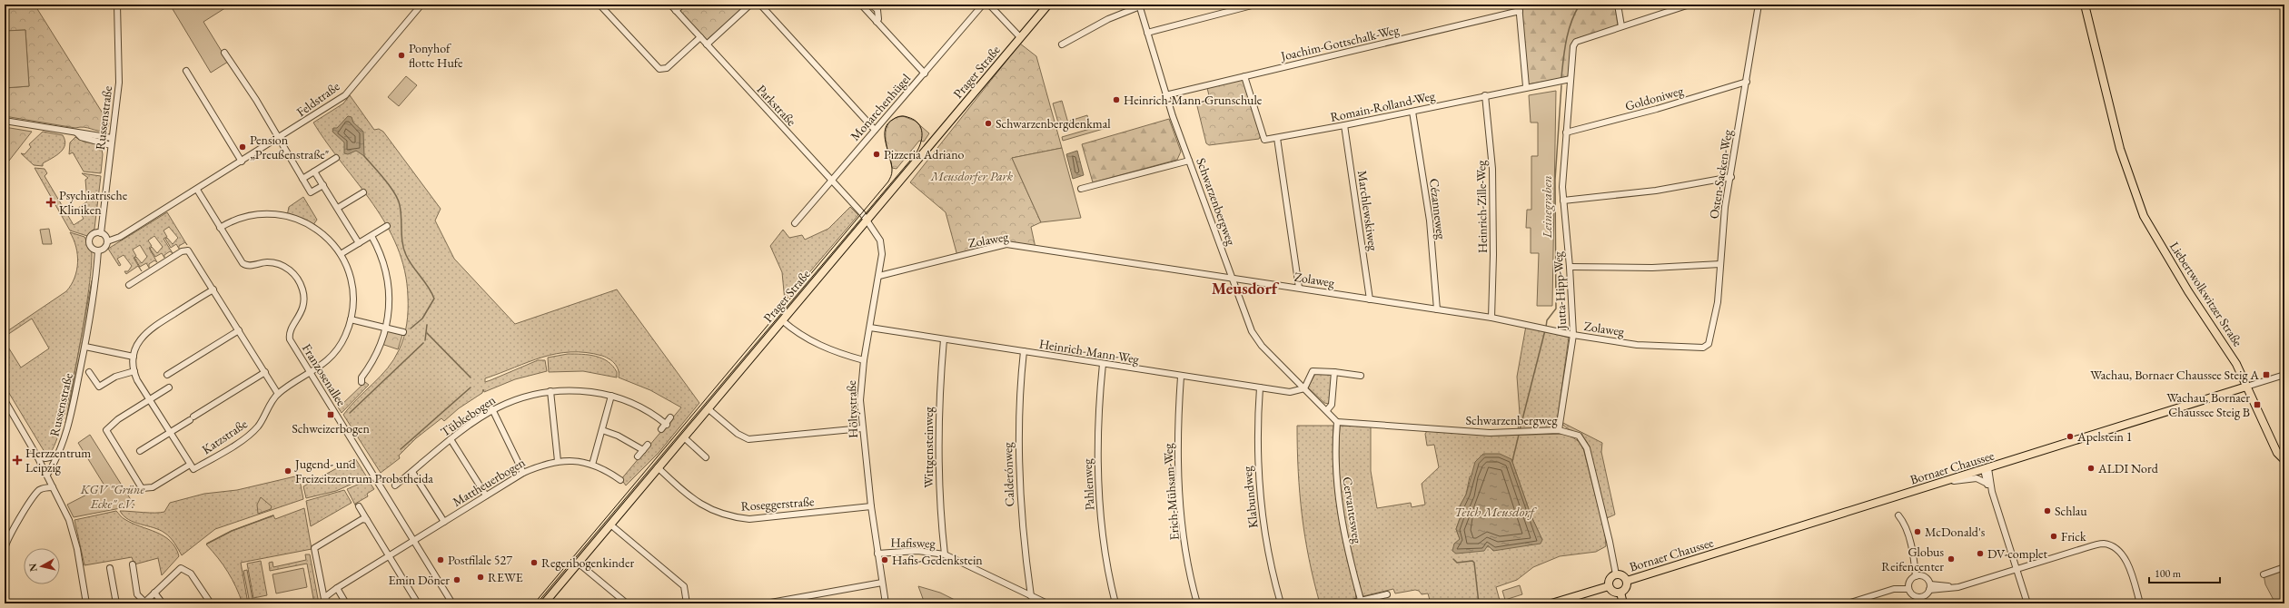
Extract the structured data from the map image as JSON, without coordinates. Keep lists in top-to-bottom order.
{
  "streets": {
    "main road": ["Prager Straße", "Liebertwolkwitzer Straße", "Bornaer Chaussee"],
    "street": [
      "Joachim-Gottschalk-Weg",
      "Goldoniweg",
      "Feldstraße",
      "Parkstraße",
      "Romain-Rolland-Weg",
      "Monarchenhügel",
      "Russenstraße",
      "Osten-Sacken-Weg",
      "Schwarzenbergweg",
      "Heinrich-Zille-Weg",
      "Cézanneweg",
      "Marchlewskiweg",
      "Zolaweg",
      "Jutta-Hipp-Weg",
      "Heinrich-Mann-Weg",
      "Franzosenallee",
      "Höltystraße",
      "Tübkebogen",
      "Katzstraße",
      "Wittgensteinweg",
      "Calderónweg",
      "Mattheuerbogen",
      "Pahlenweg",
      "Erich-Mühsam-Weg",
      "Klabundweg",
      "Roseggerstraße",
      "Cervantesweg",
      "Hafisweg"
    ]
  },
  "crossings": [
    ["Joachim-Gottschalk-Weg", "Romain-Rolland-Weg"],
    ["Joachim-Gottschalk-Weg", "Schwarzenbergweg"],
    ["Prager Straße", "Parkstraße"],
    ["Prager Straße", "Höltystraße"],
    ["Prager Straße", "Roseggerstraße"],
    ["Goldoniweg", "Osten-Sacken-Weg"],
    ["Goldoniweg", "Jutta-Hipp-Weg"],
    ["Feldstraße", "Russenstraße"],
    ["Feldstraße", "Franzosenallee"],
    ["Parkstraße", "Monarchenhügel"],
    ["Parkstraße", "Höltystraße"],
    ["Romain-Rolland-Weg", "Heinrich-Zille-Weg"],
    ["Romain-Rolland-Weg", "Cézanneweg"],
    ["Romain-Rolland-Weg", "Marchlewskiweg"],
    ["Romain-Rolland-Weg", "Jutta-Hipp-Weg"],
    ["Osten-Sacken-Weg", "Zolaweg"],
    ["Schwarzenbergweg", "Zolaweg"],
    ["Schwarzenbergweg", "Jutta-Hipp-Weg"],
    ["Schwarzenbergweg", "Heinrich-Mann-Weg"],
    ["Schwarzenbergweg", "Bornaer Chaussee"],
    ["Schwarzenbergweg", "Cervantesweg"],
    ["Heinrich-Zille-Weg", "Zolaweg"],
    ["Cézanneweg", "Zolaweg"],
    ["Marchlewskiweg", "Zolaweg"],
    ["Zolaweg", "Jutta-Hipp-Weg"],
    ["Zolaweg", "Höltystraße"],
    ["Liebertwolkwitzer Straße", "Bornaer Chaussee"],
    ["Heinrich-Mann-Weg", "Höltystraße"],
    ["Heinrich-Mann-Weg", "Wittgensteinweg"],
    ["Heinrich-Mann-Weg", "Calderónweg"],
    ["Heinrich-Mann-Weg", "Pahlenweg"],
    ["Heinrich-Mann-Weg", "Erich-Mühsam-Weg"],
    ["Heinrich-Mann-Weg", "Klabundweg"],
    ["Franzosenallee", "Katzstraße"],
    ["Franzosenallee", "Mattheuerbogen"],
    ["Höltystraße", "Roseggerstraße"],
    ["Höltystraße", "Hafisweg"],
    ["Wittgensteinweg", "Hafisweg"],
    ["Calderónweg", "Hafisweg"]
  ],
  "districts": ["Meusdorf"],
  "water": ["Leinegraben", "Teich Meusdorf"],
  "parks": ["Meusdorfer Park", "KGV \"Grüne Ecke\" e.V."],
  "places": {
    "other": [
      "Ponyhof flotte Hufe",
      "Heinrich-Mann-Grunschule",
      "Schwarzenbergdenkmal",
      "Pension „Preußenstraße\"",
      "Pizzeria Adriano",
      "Apelstein 1",
      "ALDI Nord",
      "Jugend- und Freizeitzentrum Probstheida",
      "Schlau",
      "McDonald's",
      "Frick",
      "DV-complet",
      "Globus Reifencenter",
      "Postfilale 527",
      "Hafis-Gedenkstein",
      "Regenbogenkinder",
      "REWE",
      "Emin Döner"
    ],
    "health": ["Psychiatrische Kliniken", "Herzzentrum Leipzig"],
    "transit": ["Wachau, Bornaer Chaussee Steig A", "Wachau, Bornaer Chaussee Steig B", "Schweizerbogen"]
  },
  "scale_bar": "100 m",
  "north": "left"
}
